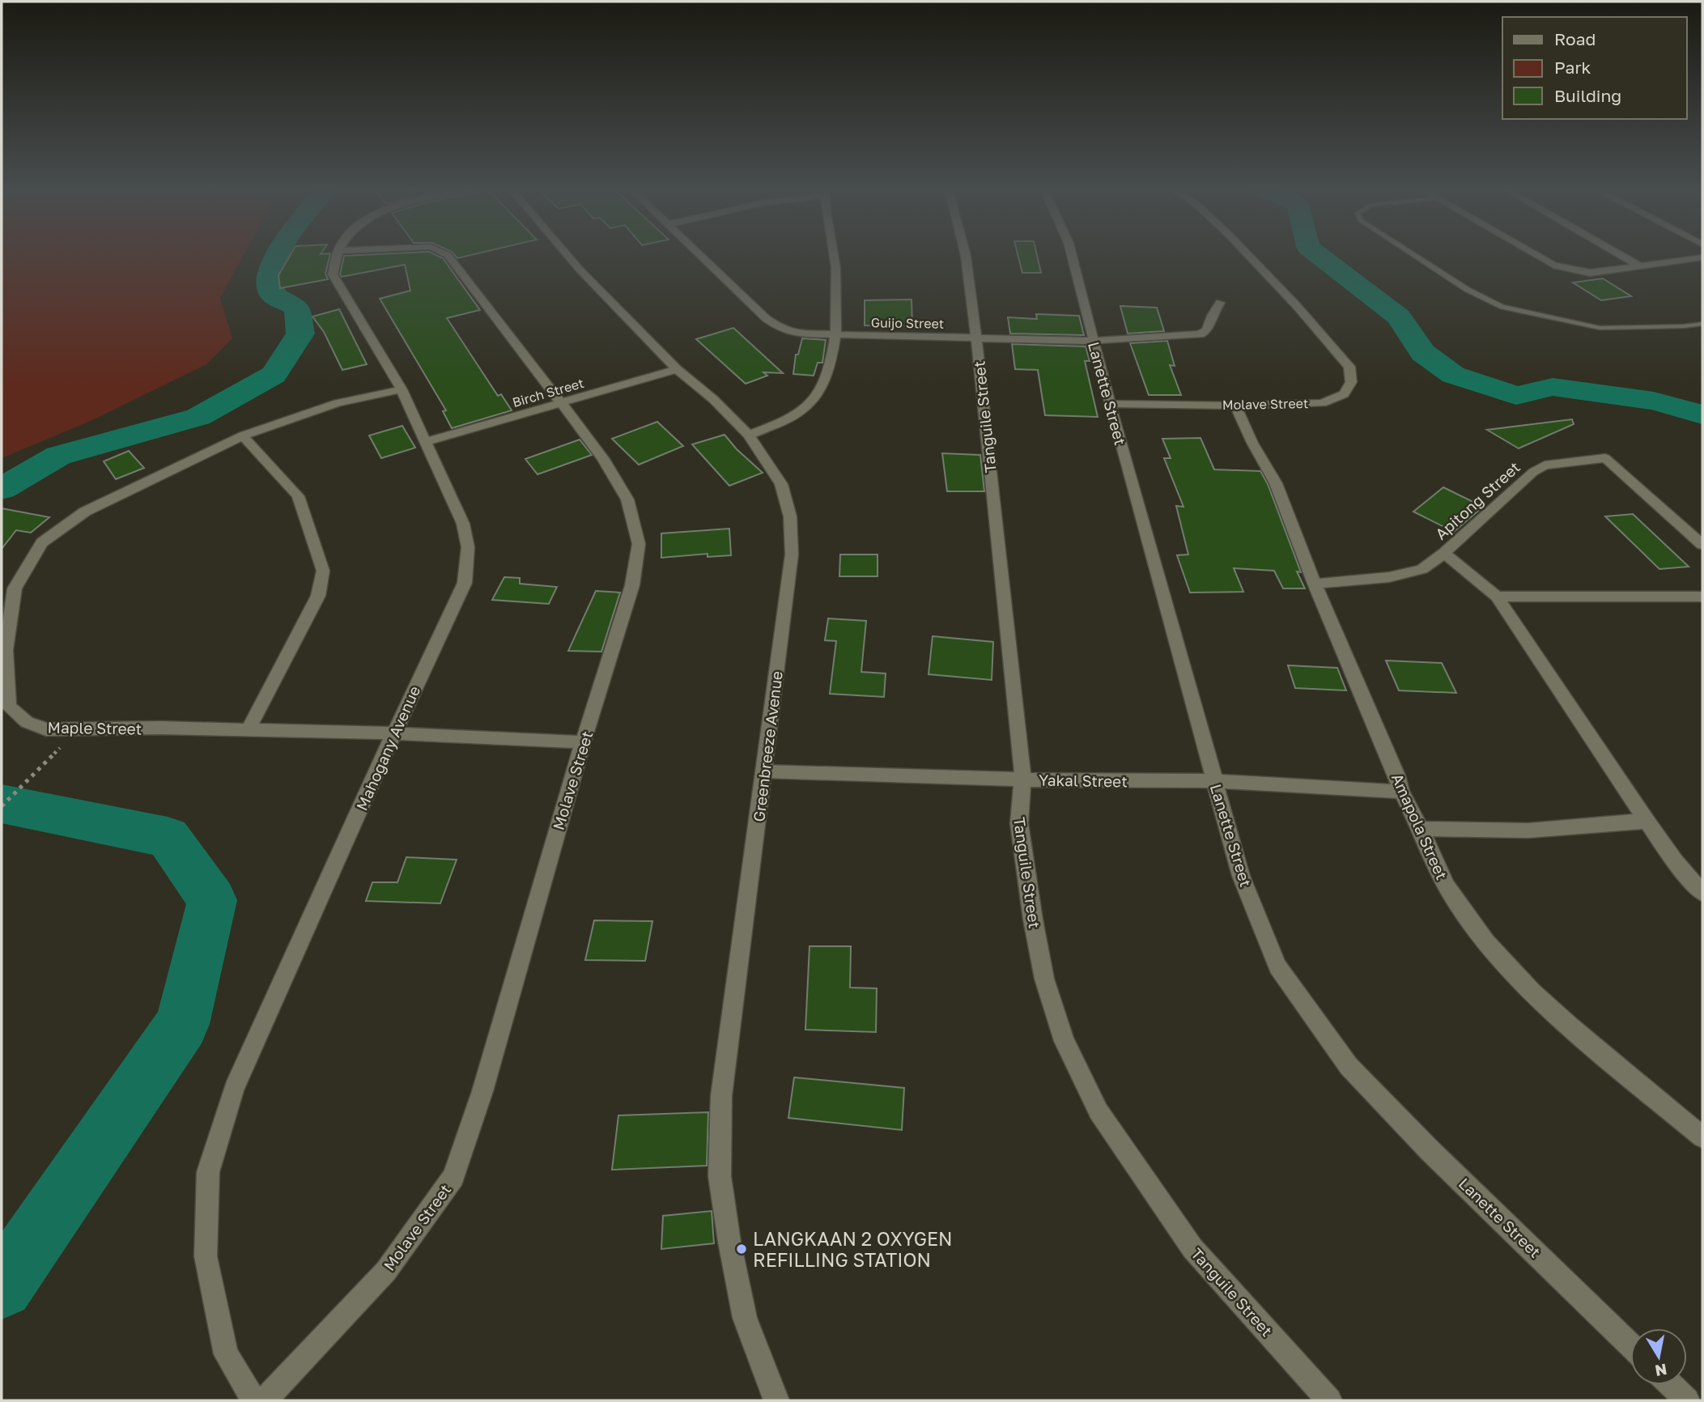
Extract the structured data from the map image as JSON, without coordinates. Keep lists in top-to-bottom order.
{
  "streets": {
    "street": [
      "Guijo Street",
      "Birch Street",
      "Lanette Street",
      "Molave Street",
      "Tanguile Street",
      "Apitong Street",
      "Maple Street",
      "Greenbreeze Avenue",
      "Mahogany Avenue",
      "Yakal Street",
      "Amapola Street"
    ]
  },
  "crossings": [
    ["Guijo Street", "Lanette Street"],
    ["Guijo Street", "Tanguile Street"],
    ["Birch Street", "Molave Street"],
    ["Birch Street", "Greenbreeze Avenue"],
    ["Birch Street", "Mahogany Avenue"],
    ["Lanette Street", "Molave Street"],
    ["Lanette Street", "Yakal Street"],
    ["Molave Street", "Maple Street"],
    ["Molave Street", "Amapola Street"],
    ["Tanguile Street", "Yakal Street"],
    ["Apitong Street", "Amapola Street"],
    ["Maple Street", "Mahogany Avenue"],
    ["Greenbreeze Avenue", "Yakal Street"],
    ["Yakal Street", "Amapola Street"]
  ],
  "places": ["LANGKAAN 2 OXYGEN REFILLING STATION"],
  "legend": ["Road", "Park", "Building"],
  "north": "bottom"
}
